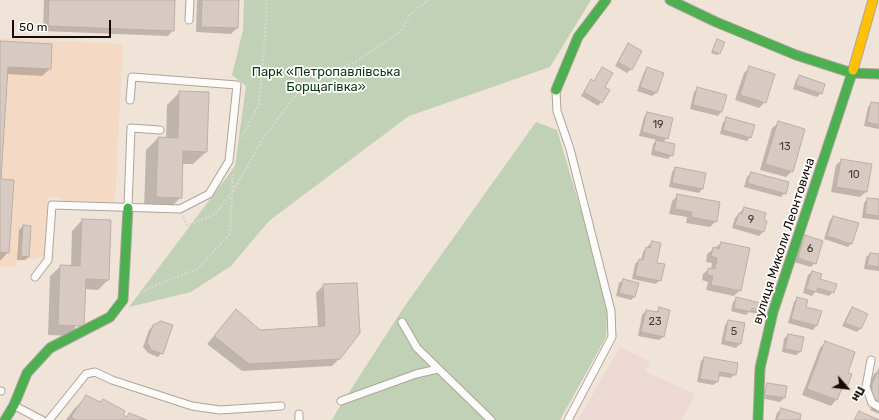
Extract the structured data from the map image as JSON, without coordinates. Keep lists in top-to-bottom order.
{
  "streets": {
    "street": ["вулиця Миколи Леонтовича"]
  },
  "parks": ["Парк «Петропавлівська Борщагівка»"],
  "house_numbers": [
    "19",
    "13",
    "10",
    "9",
    "6",
    "23",
    "5"
  ],
  "scale_bar": "50 m",
  "north": "bottom right"
}
